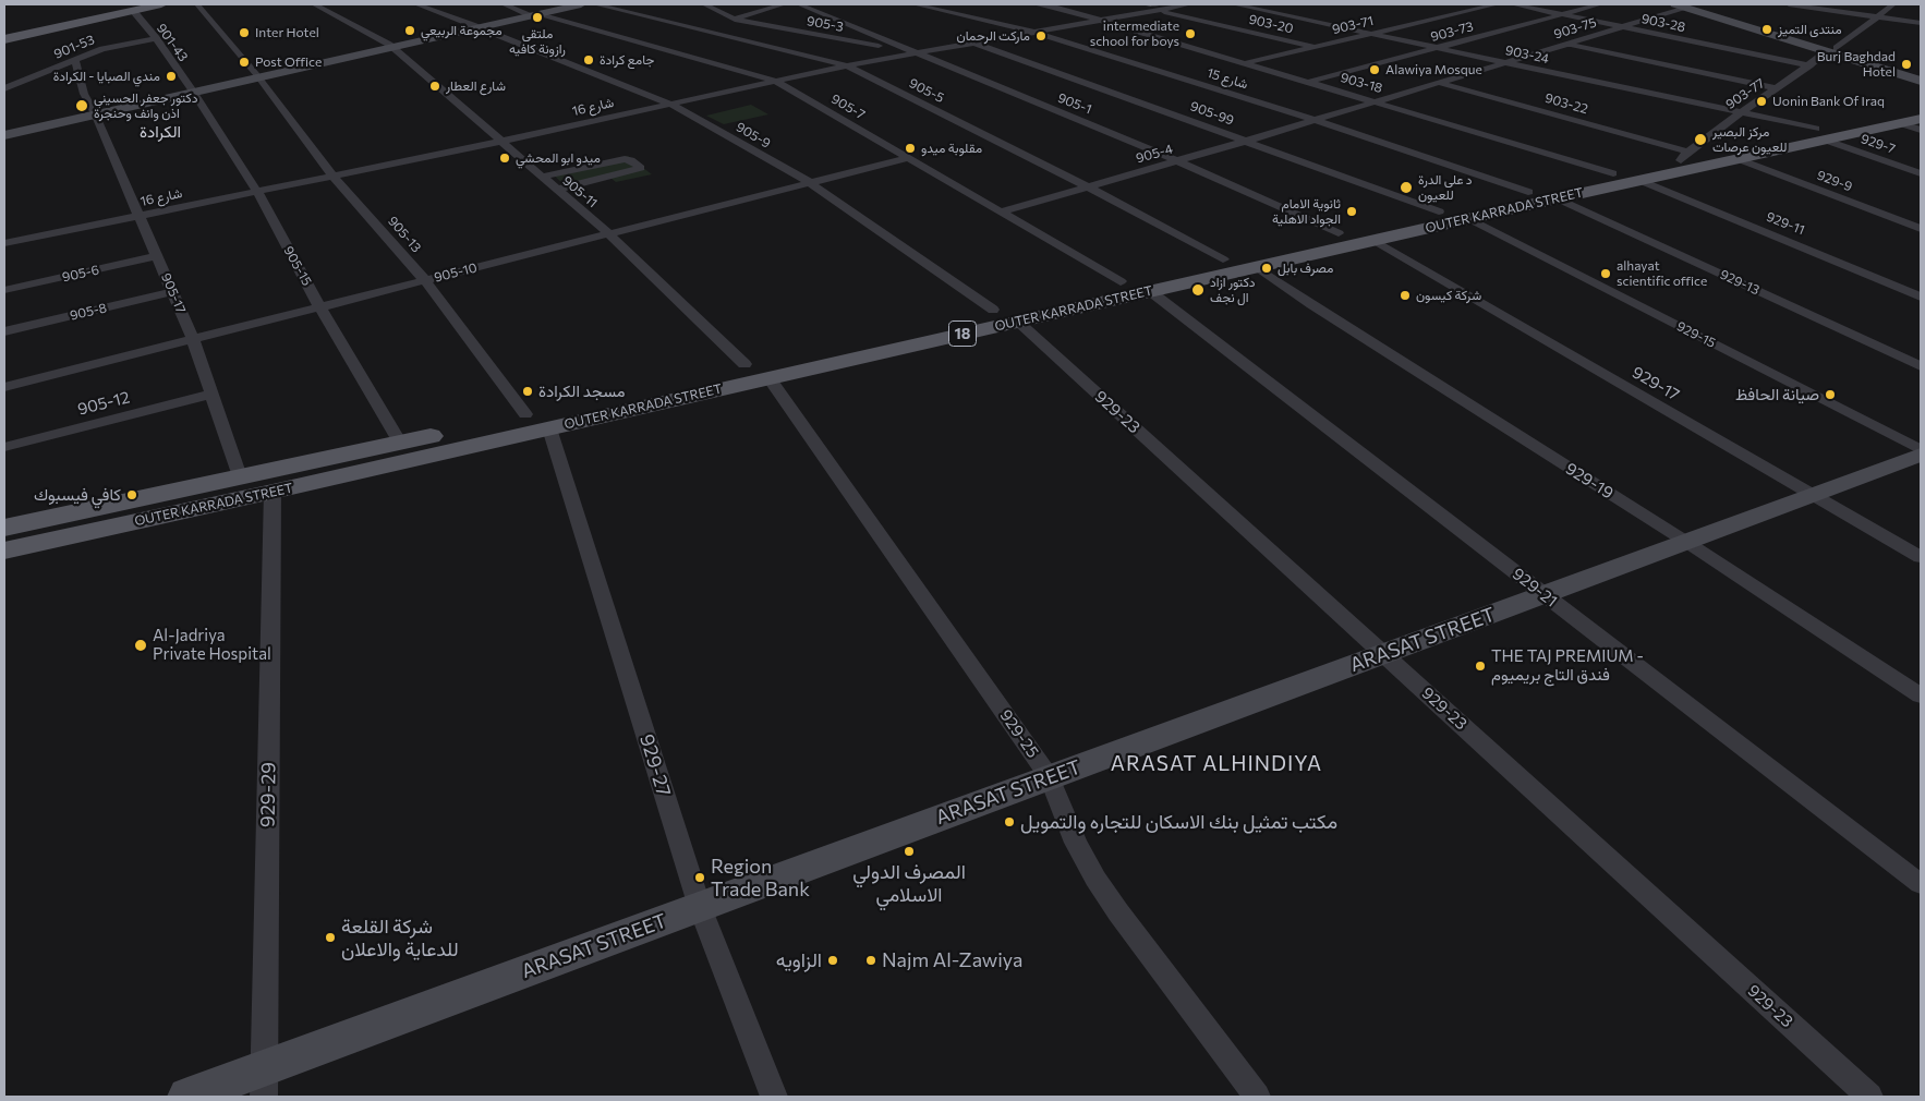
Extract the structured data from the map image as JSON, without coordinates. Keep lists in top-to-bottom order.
{
  "streets": {
    "main road": ["OUTER KARRADA STREET", "18"],
    "street": [
      "903-28",
      "905-3",
      "903-20",
      "903-71",
      "903-75",
      "903-73",
      "901-43",
      "901-53",
      "903-24",
      "شارع 15",
      "903-18",
      "905-5",
      "903-77",
      "905-1",
      "903-22",
      "شارع 16",
      "905-7",
      "905-99",
      "905-9",
      "929-7",
      "905-4",
      "929-9",
      "905-11",
      "929-11",
      "905-13",
      "905-15",
      "905-10",
      "905-6",
      "929-13",
      "905-17",
      "905-8",
      "929-15",
      "929-17",
      "905-12",
      "929-23",
      "929-19",
      "929-21",
      "ARASAT STREET",
      "929-25",
      "929-27",
      "929-29"
    ]
  },
  "crossings": [
    ["903-28", "903-75"],
    ["903-28", "903-73"],
    ["903-28", "903-77"],
    ["905-3", "905-1"],
    ["905-3", "شارع 16"],
    ["903-20", "903-71"],
    ["903-20", "شارع 16"],
    ["903-71", "903-24"],
    ["903-71", "903-18"],
    ["903-75", "903-24"],
    ["903-75", "شارع 15"],
    ["903-75", "903-18"],
    ["903-75", "903-22"],
    ["903-75", "905-4"],
    ["903-73", "903-24"],
    ["903-73", "903-18"],
    ["901-43", "901-53"],
    ["901-43", "905-15"],
    ["901-53", "905-17"],
    ["903-24", "903-77"],
    ["903-24", "929-7"],
    ["903-24", "OUTER KARRADA STREET"],
    ["شارع 15", "شارع 16"],
    ["شارع 15", "905-4"],
    ["شارع 15", "OUTER KARRADA STREET"],
    ["903-18", "شارع 16"],
    ["903-18", "OUTER KARRADA STREET"],
    ["905-5", "شارع 16"],
    ["905-5", "905-4"],
    ["905-5", "OUTER KARRADA STREET"],
    ["903-77", "903-22"],
    ["903-77", "OUTER KARRADA STREET"],
    ["905-1", "شارع 16"],
    ["905-1", "905-4"],
    ["905-1", "OUTER KARRADA STREET"],
    ["903-22", "OUTER KARRADA STREET"],
    ["شارع 16", "905-7"],
    ["شارع 16", "905-99"],
    ["شارع 16", "905-9"],
    ["شارع 16", "905-11"],
    ["شارع 16", "905-13"],
    ["شارع 16", "905-15"],
    ["شارع 16", "905-17"],
    ["905-7", "905-4"],
    ["905-7", "OUTER KARRADA STREET"],
    ["905-7", "905-10"],
    ["905-99", "905-4"],
    ["905-99", "OUTER KARRADA STREET"],
    ["905-9", "OUTER KARRADA STREET"],
    ["905-9", "905-10"],
    ["929-7", "OUTER KARRADA STREET"],
    ["929-9", "OUTER KARRADA STREET"],
    ["905-11", "OUTER KARRADA STREET"],
    ["905-11", "905-10"],
    ["OUTER KARRADA STREET", "929-11"],
    ["OUTER KARRADA STREET", "905-13"],
    ["OUTER KARRADA STREET", "905-15"],
    ["OUTER KARRADA STREET", "929-13"],
    ["OUTER KARRADA STREET", "905-17"],
    ["OUTER KARRADA STREET", "929-15"],
    ["OUTER KARRADA STREET", "929-17"],
    ["OUTER KARRADA STREET", "929-23"],
    ["OUTER KARRADA STREET", "929-19"],
    ["OUTER KARRADA STREET", "929-21"],
    ["OUTER KARRADA STREET", "929-25"],
    ["OUTER KARRADA STREET", "929-27"],
    ["OUTER KARRADA STREET", "929-29"],
    ["905-13", "905-10"],
    ["905-15", "905-10"],
    ["905-10", "905-17"],
    ["905-6", "905-17"],
    ["905-17", "905-8"],
    ["905-17", "905-12"],
    ["929-17", "ARASAT STREET"],
    ["929-23", "ARASAT STREET"],
    ["929-19", "ARASAT STREET"],
    ["929-21", "ARASAT STREET"],
    ["ARASAT STREET", "929-25"],
    ["ARASAT STREET", "929-27"],
    ["ARASAT STREET", "929-29"]
  ],
  "districts": ["الكرادة", "ARASAT ALHINDIYA"],
  "places": [
    "ملتقى رازونة كافيه",
    "منتدى التميز",
    "مجموعة الربيعي",
    "Inter Hotel",
    "intermediate school for boys",
    "ماركت الرحمان",
    "جامع كرادة",
    "Post Office",
    "Burj Baghdad Hotel",
    "Alawiya Mosque",
    "مندي الصبايا - الكرادة",
    "شارع العطار",
    "Uonin Bank Of Iraq",
    "دكتور جعفر الحسيني اذن وانف وحنجرة",
    "مركز البصير للعيون عرصات",
    "مقلوبة ميدو",
    "ميدو ابو المحشي",
    "د علي الدرة للعيون",
    "ثانوية الامام الجواد الاهلية",
    "مصرف بابل",
    "alhayat scientific office",
    "دكتور ازاد ال نجف",
    "شركة كيسون",
    "مسجد الكرادة",
    "صيانة الحافظ",
    "كافي فيسبوك",
    "Al-Jadriya Private Hospital",
    "THE TAJ PREMIUM - فندق التاج بريميوم",
    "مكتب تمثيل بنك الاسكان للتجاره والتمويل",
    "المصرف الدولي الاسلامي",
    "Region Trade Bank",
    "شركة القلعة للدعاية والاعلان",
    "الزاويه",
    "Najm Al-Zawiya"
  ]
}
